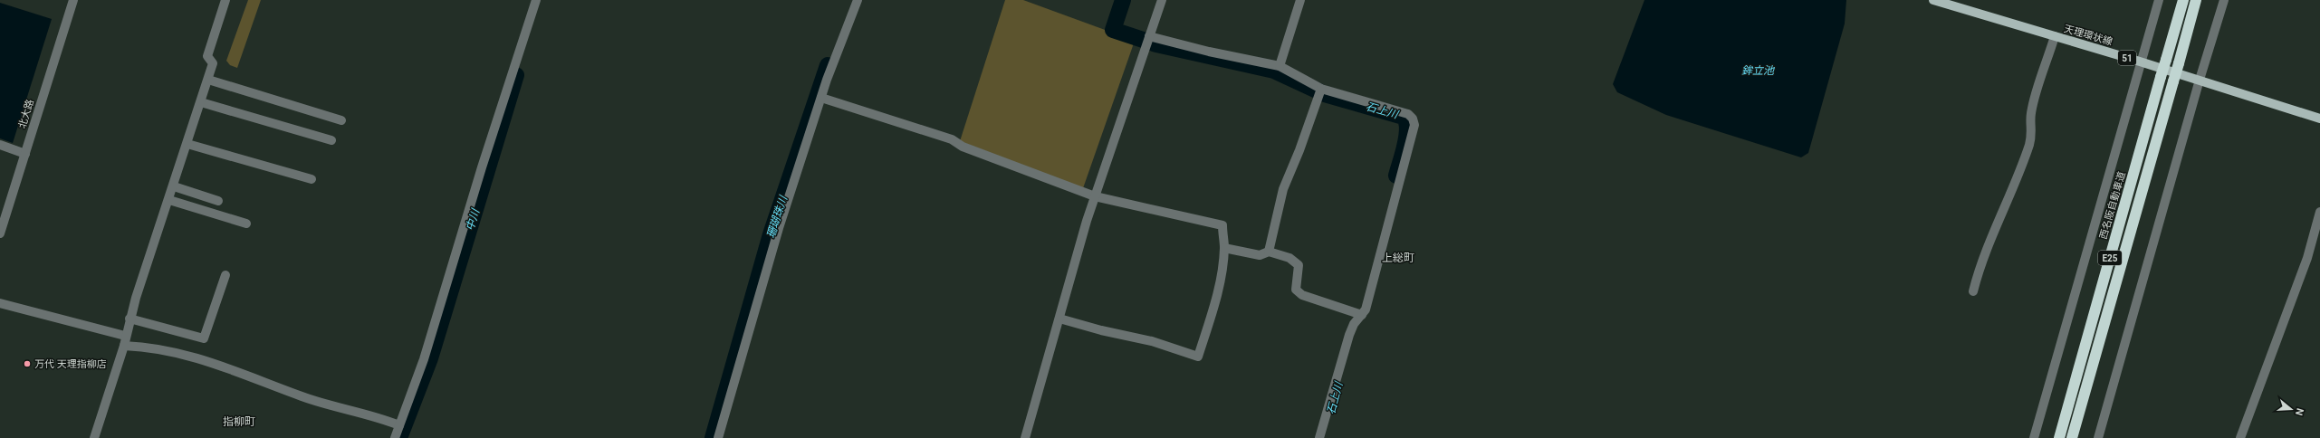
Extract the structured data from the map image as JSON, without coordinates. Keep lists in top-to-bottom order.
{
  "streets": {
    "highway": ["西名阪自動車道", "E25"],
    "main road": ["天理環状線", "51"],
    "street": ["北大路"]
  },
  "districts": ["上総町", "指柳町"],
  "water": [
    "鉾立池",
    "石上川",
    "珊瑚珠川",
    "中川"
  ],
  "places": ["万代 天理指柳店"],
  "north": "right"
}
